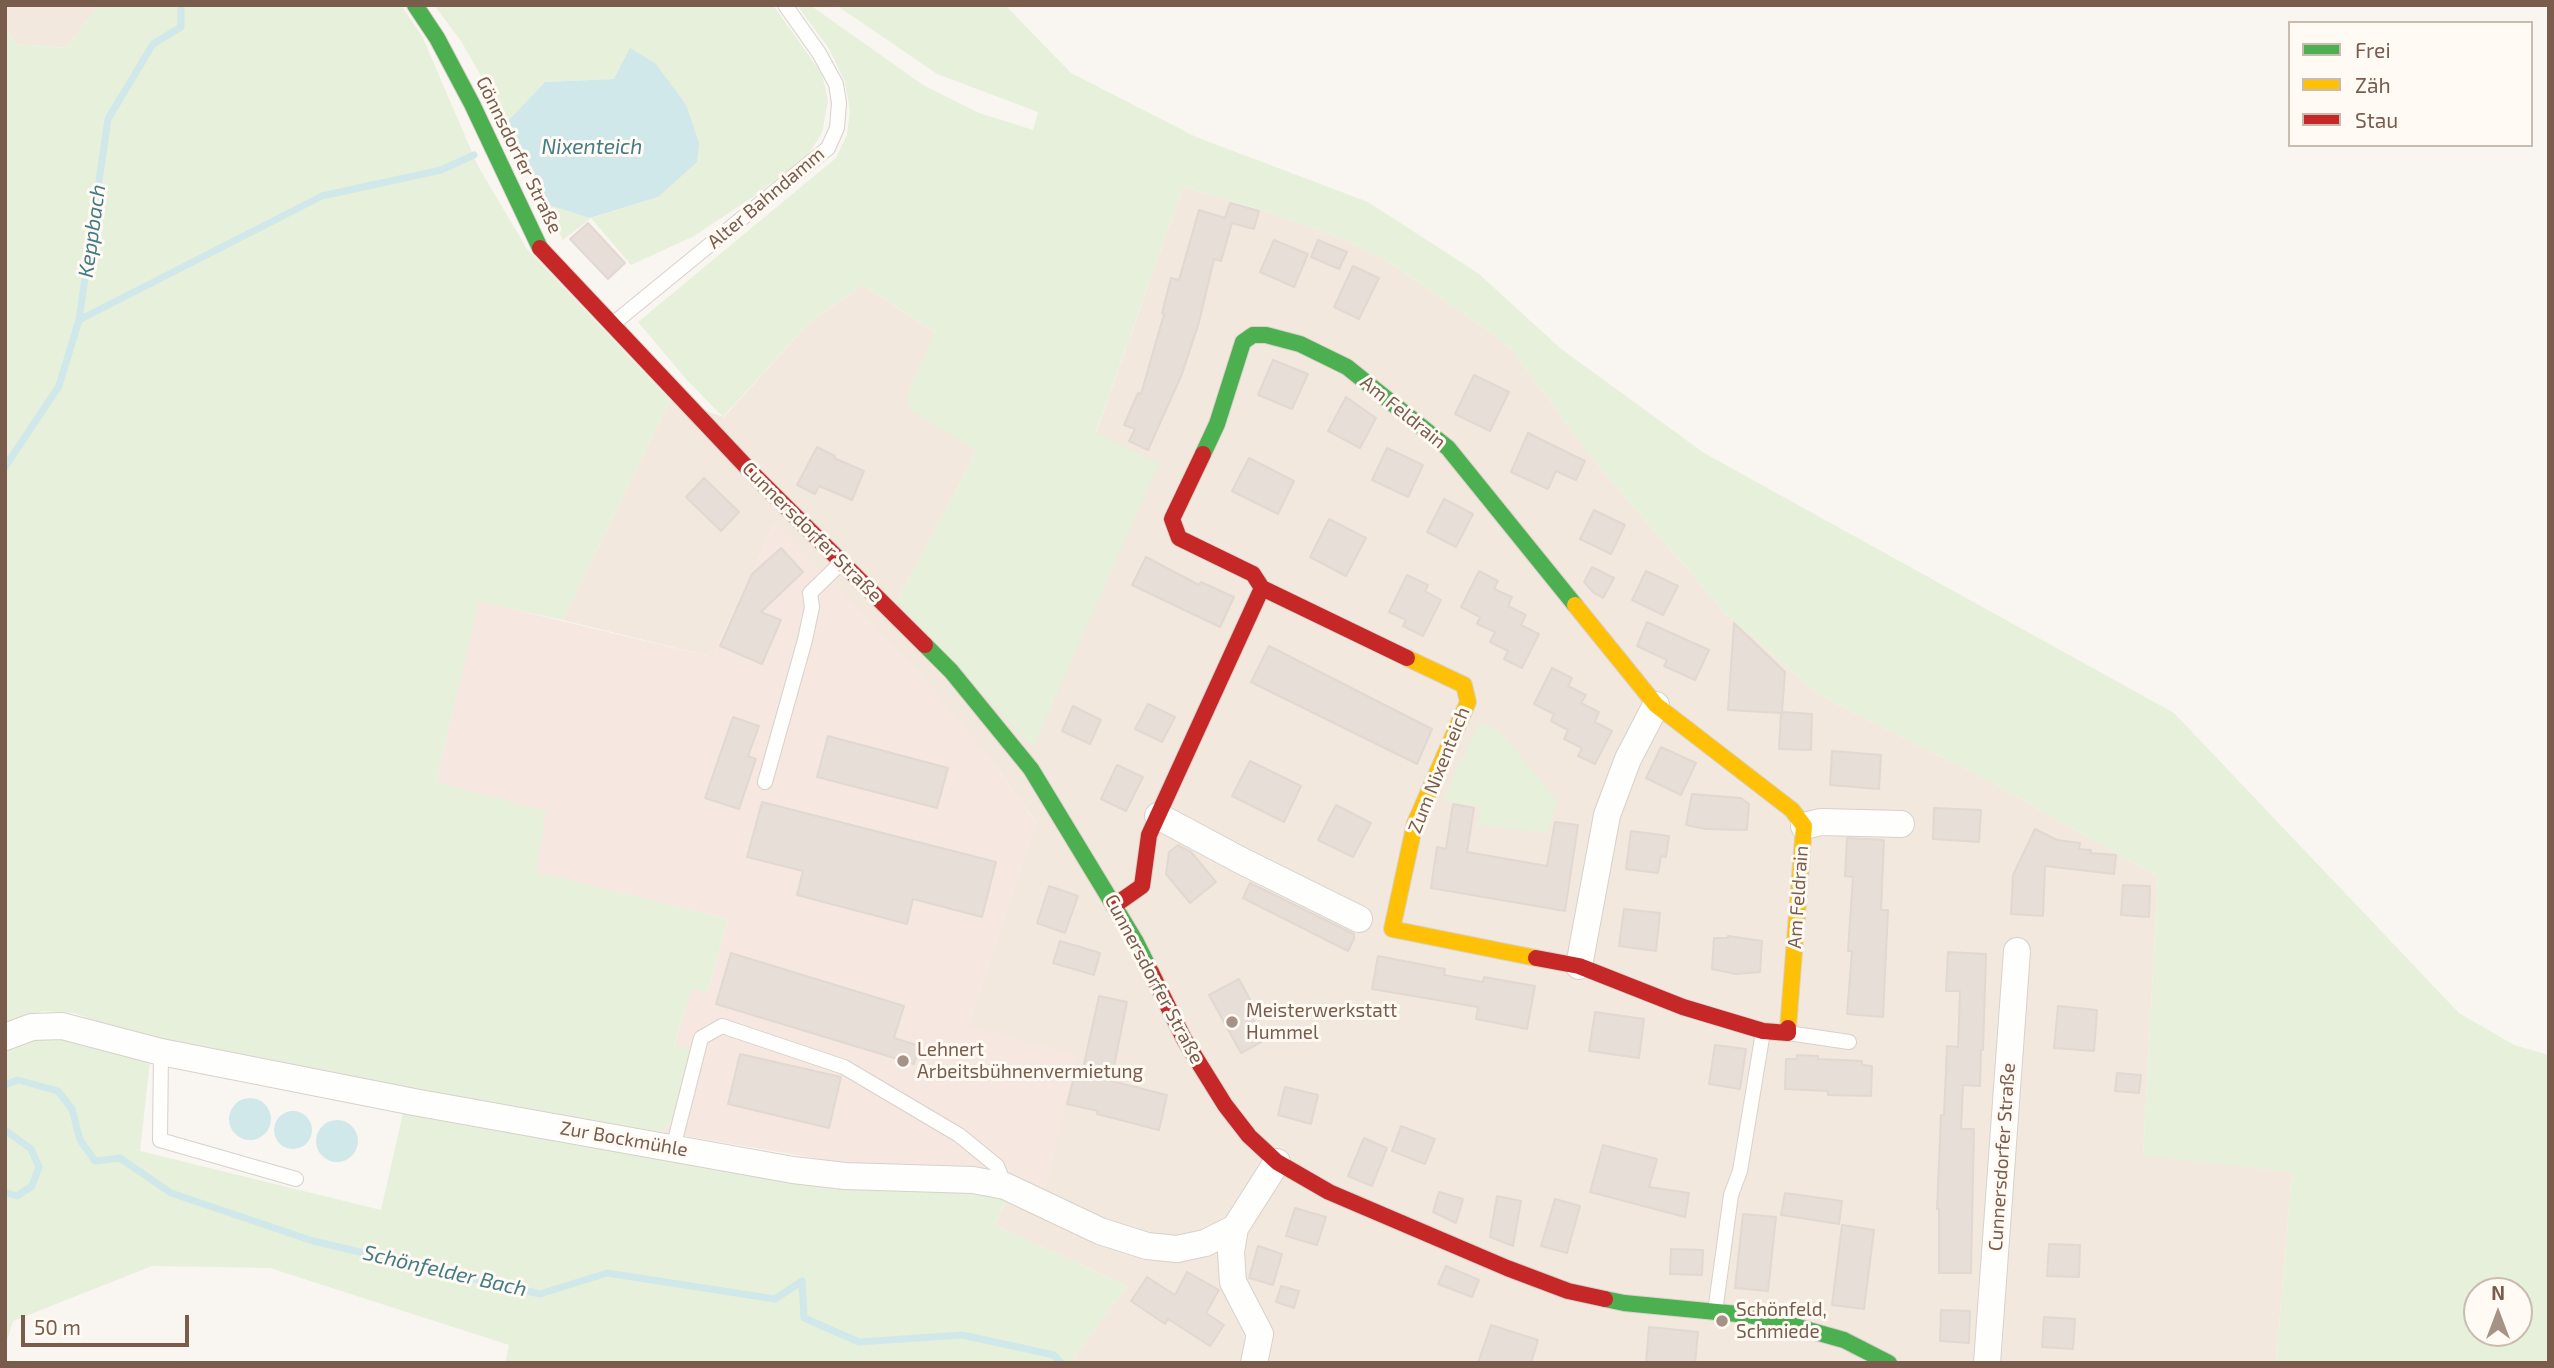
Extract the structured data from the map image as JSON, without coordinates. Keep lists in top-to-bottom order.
{
  "streets": {
    "street": [
      "Gönnsdorfer Straße",
      "Am Feldrain",
      "Cunnersdorfer Straße",
      "Zum Nixenteich",
      "Zur Bockmühle"
    ],
    "lane": ["Alter Bahndamm"]
  },
  "crossings": [
    ["Gönnsdorfer Straße", "Cunnersdorfer Straße"],
    ["Alter Bahndamm", "Cunnersdorfer Straße"],
    ["Am Feldrain", "Zum Nixenteich"]
  ],
  "water": ["Nixenteich", "Keppbach", "Schönfelder Bach"],
  "places": ["Meisterwerkstatt Hummel", "Lehnert Arbeitsbühnenvermietung", "Schönfeld, Schmiede"],
  "legend": ["Frei", "Zäh", "Stau"],
  "scale_bar": "50 m",
  "north": "top"
}
